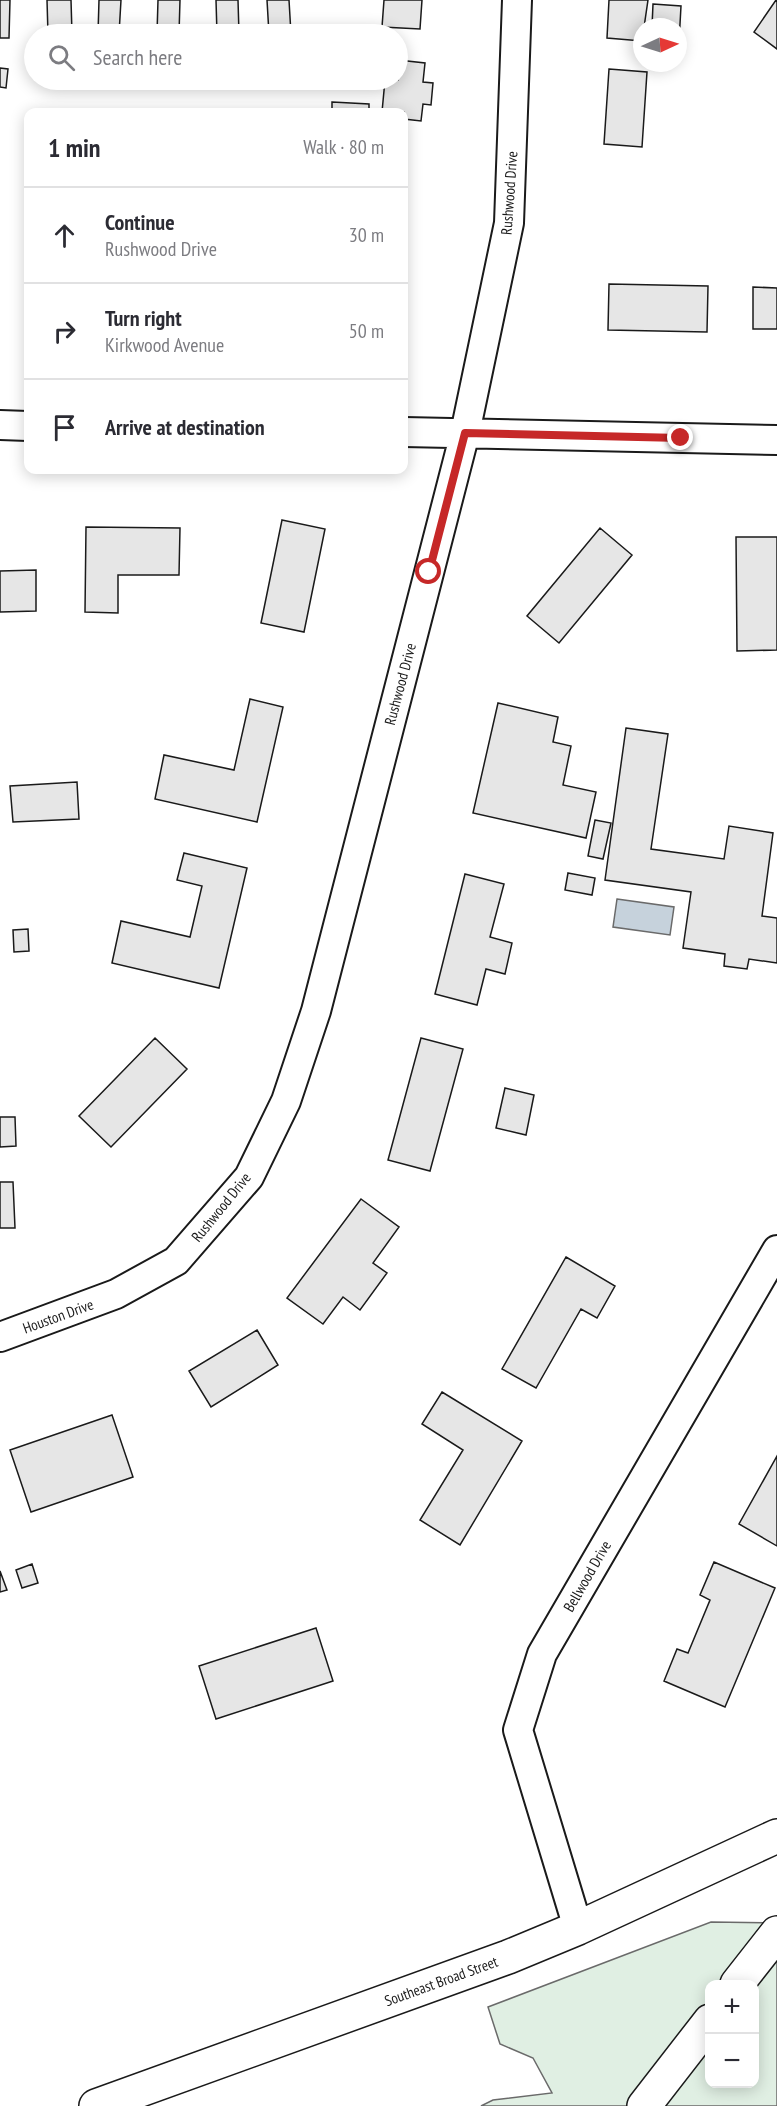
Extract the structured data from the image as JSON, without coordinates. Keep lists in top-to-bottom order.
{
  "streets": {
    "main road": ["Southeast Broad Street"],
    "street": ["Rushwood Drive", "Houston Drive", "Bellwood Drive"]
  },
  "crossings": [
    ["Rushwood Drive", "Houston Drive"],
    ["Bellwood Drive", "Southeast Broad Street"]
  ],
  "north": "right",
  "page": {
    "search": "Search here",
    "heading": ["1 min", "Walk · 80 m"],
    "list": [
      ["Continue", "Rushwood Drive", "30 m"],
      ["Turn right", "Kirkwood Avenue", "50 m"],
      "Arrive at destination"
    ],
    "map_buttons": ["+", "−"]
  }
}
